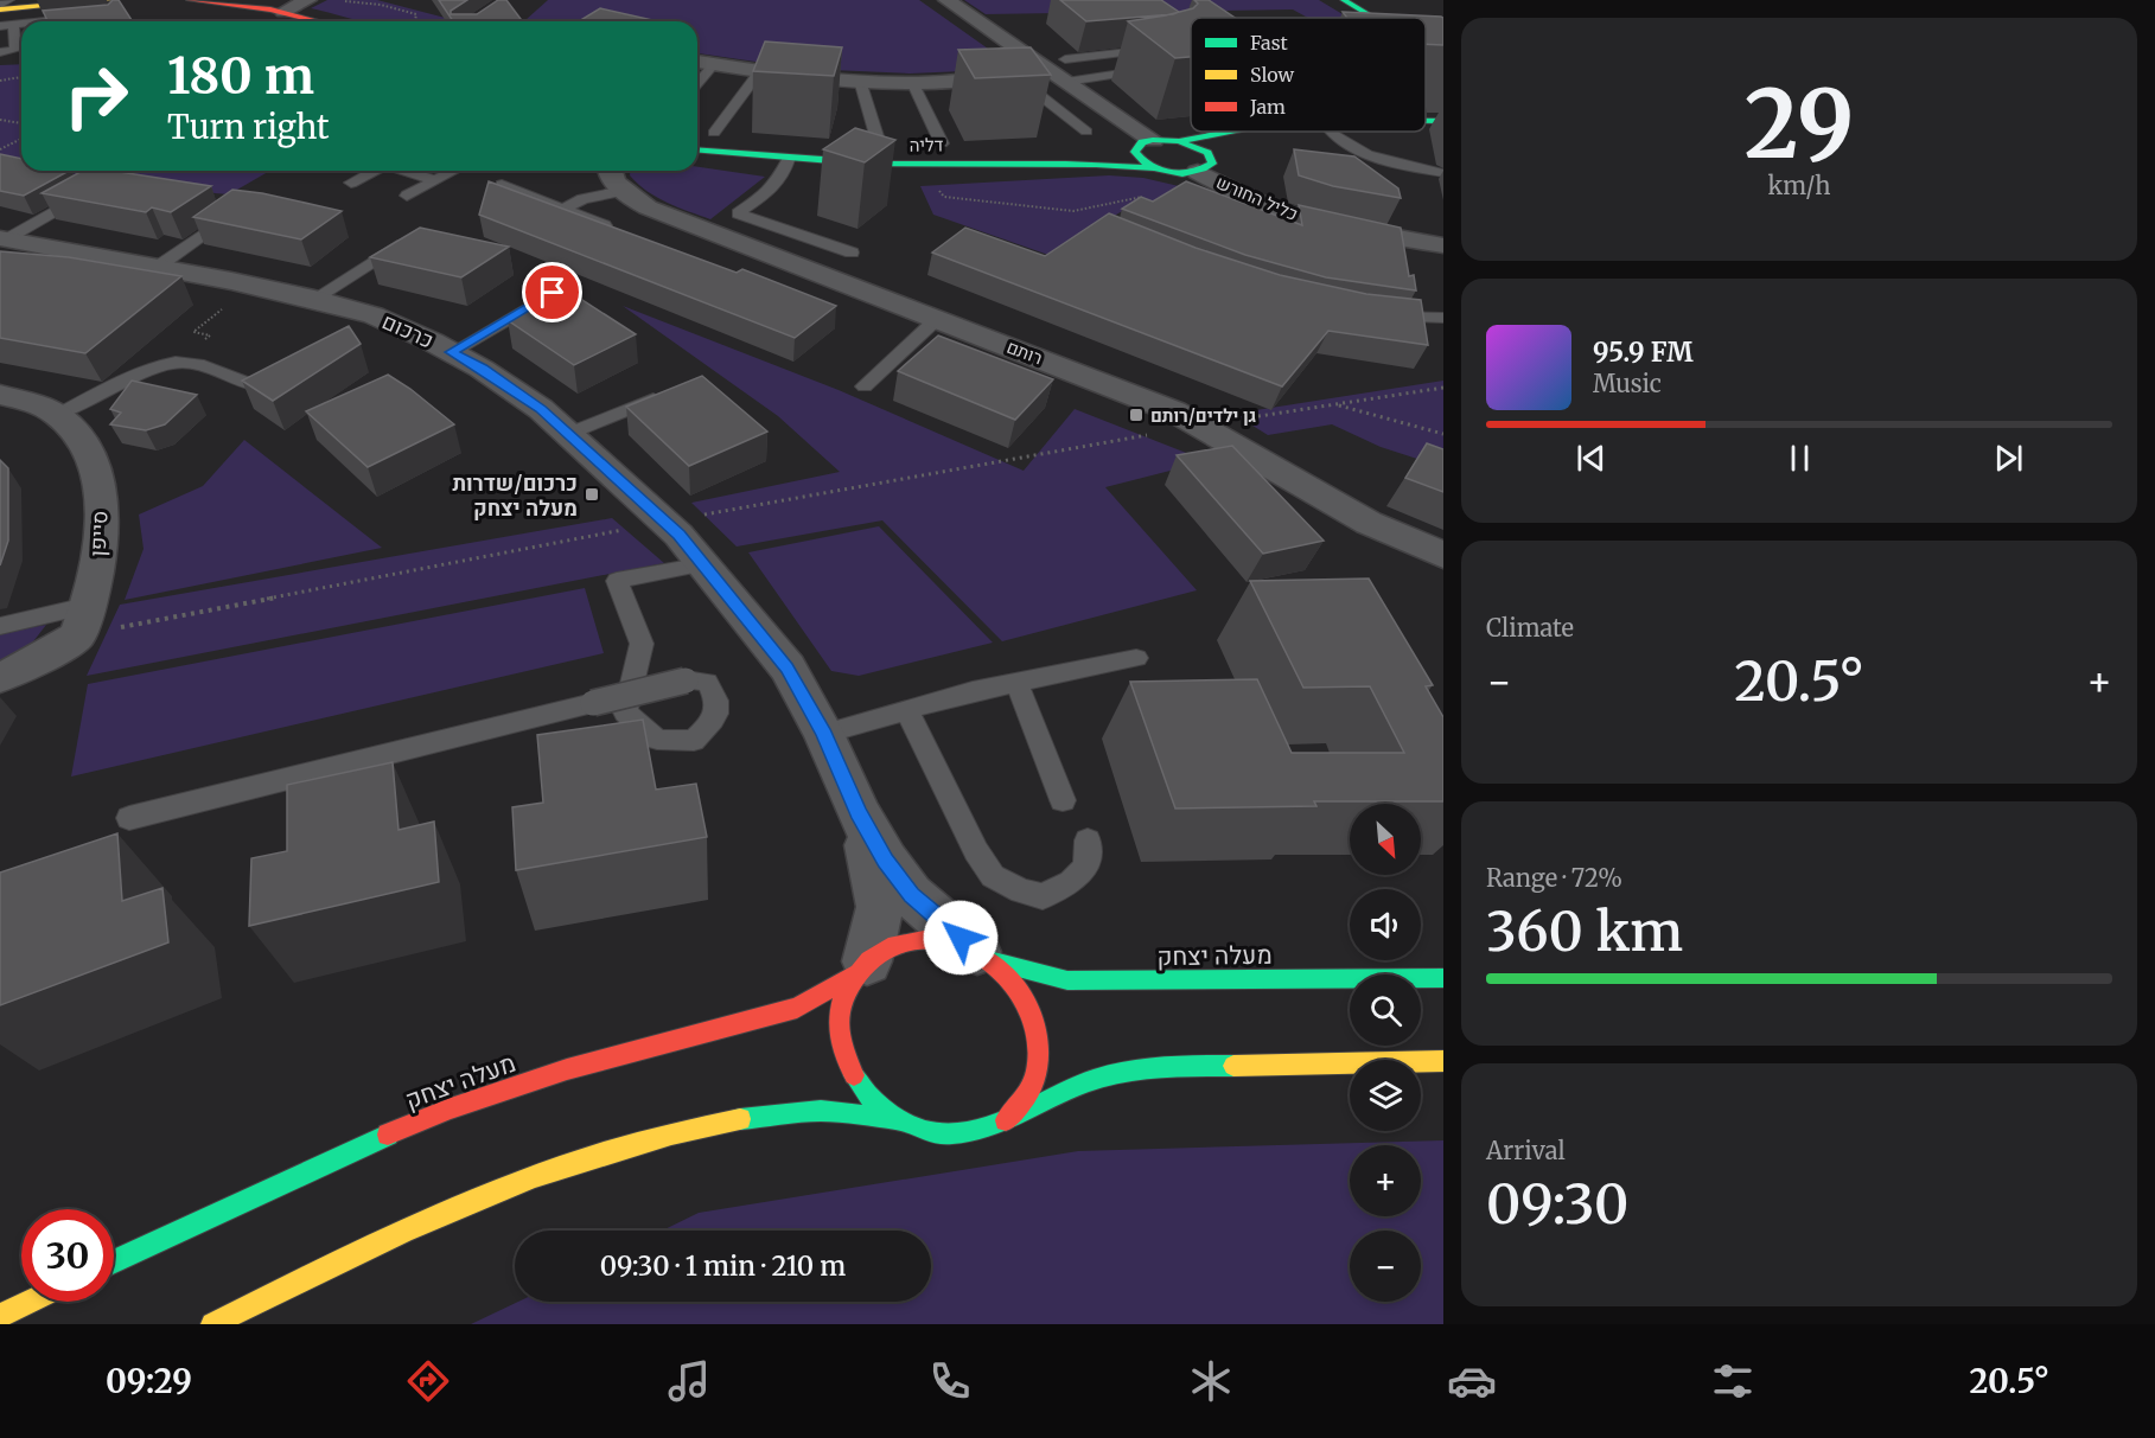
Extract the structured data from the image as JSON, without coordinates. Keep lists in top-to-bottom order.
{
  "streets": {
    "street": [
      "דליה",
      "כליל החורש",
      "כרכום",
      "רותם",
      "סייפן",
      "מעלה יצחק"
    ]
  },
  "crossings": [
    ["דליה", "כליל החורש"],
    ["כרכום", "מעלה יצחק"]
  ],
  "places": {
    "transit": ["גן ילדים/רותם", "כרכום/שדרות מעלה יצחק"]
  },
  "legend": ["Fast", "Slow", "Jam"],
  "north": "bottom right",
  "page": {
    "tile": [
      ["29", "km/h"],
      "Climate",
      ["Range · 72%", "360 km"],
      ["Arrival", "09:30"]
    ],
    "turn": ["180 m", "Turn right"],
    "song": ["95.9 FM", "Music"],
    "heat": ["−", "20.5°", "+"],
    "map_buttons": ["+", "−"],
    "limit": "30",
    "trip": "09:30 · 1 min · 210 m",
    "tabs": ["09:29", "20.5°"]
  }
}
